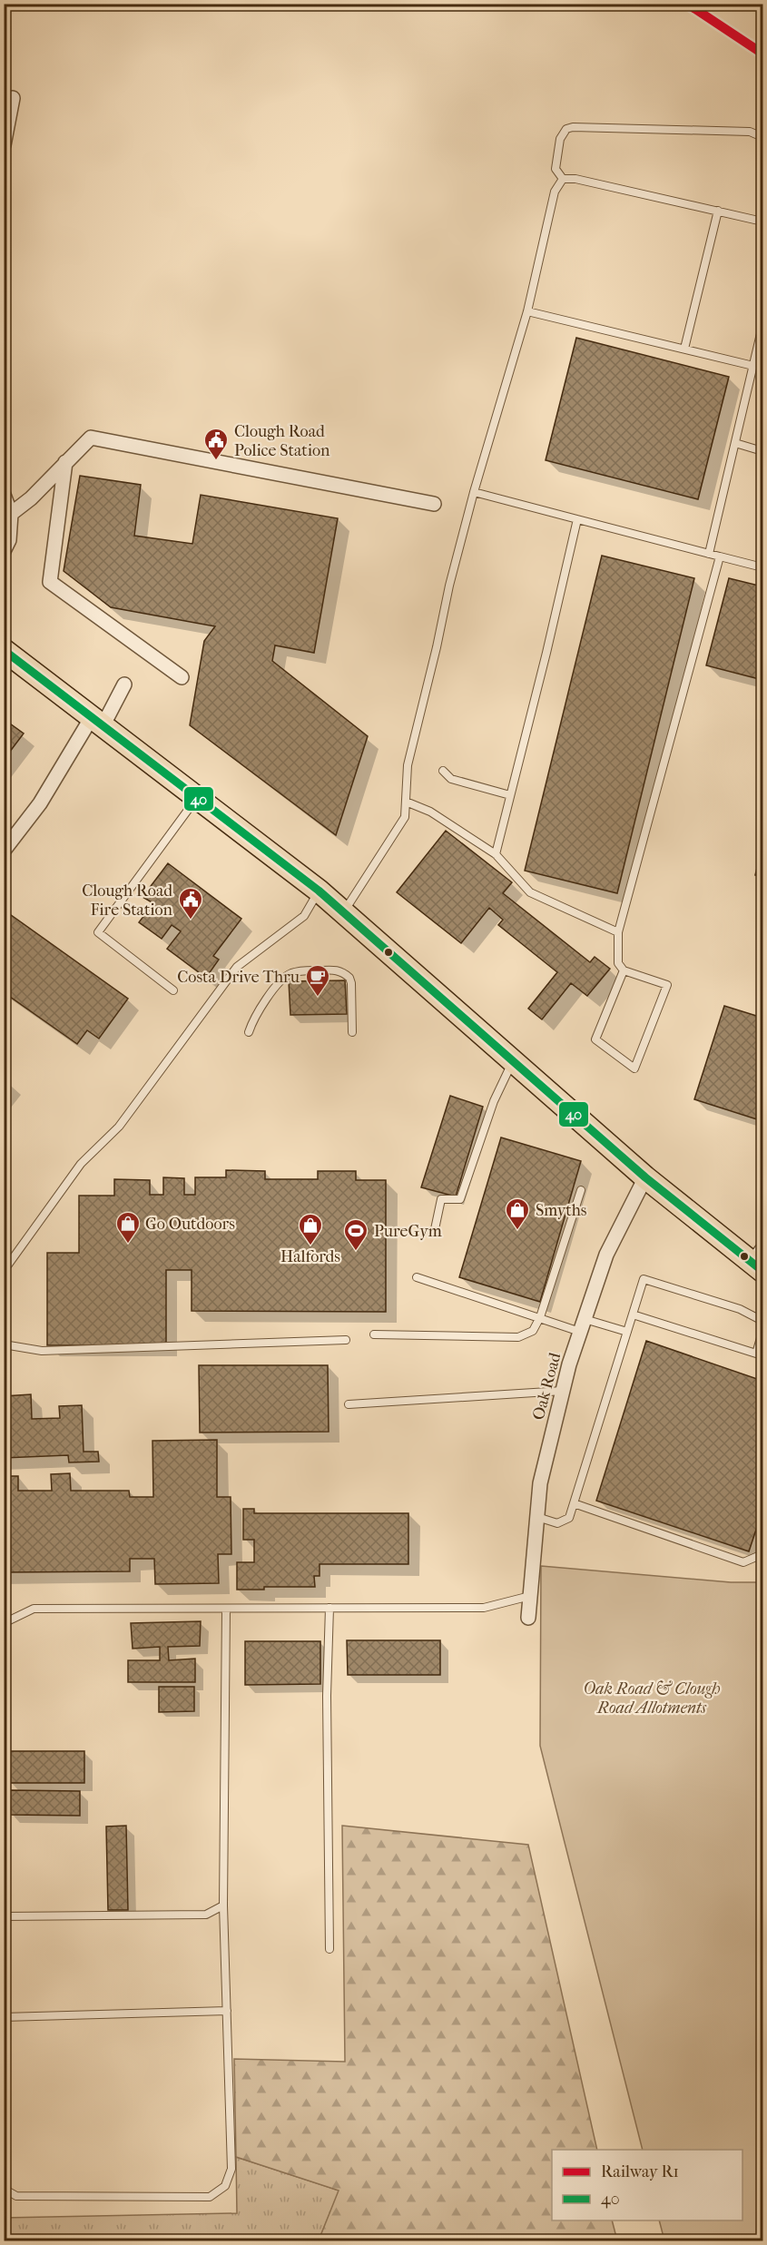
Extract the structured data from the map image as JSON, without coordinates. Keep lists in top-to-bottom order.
{
  "streets": {
    "street": ["Oak Road"]
  },
  "parks": ["Oak Road & Clough Road Allotments"],
  "places": {
    "public building": ["Clough Road Police Station", "Clough Road Fire Station"],
    "cafe": ["Costa Drive Thru"],
    "shop": ["Smyths", "Go Outdoors", "Halfords"],
    "sports": ["PureGym"]
  },
  "lines": ["rail line R1", "transit line 40"],
  "legend": ["Railway R1", "40"]
}
